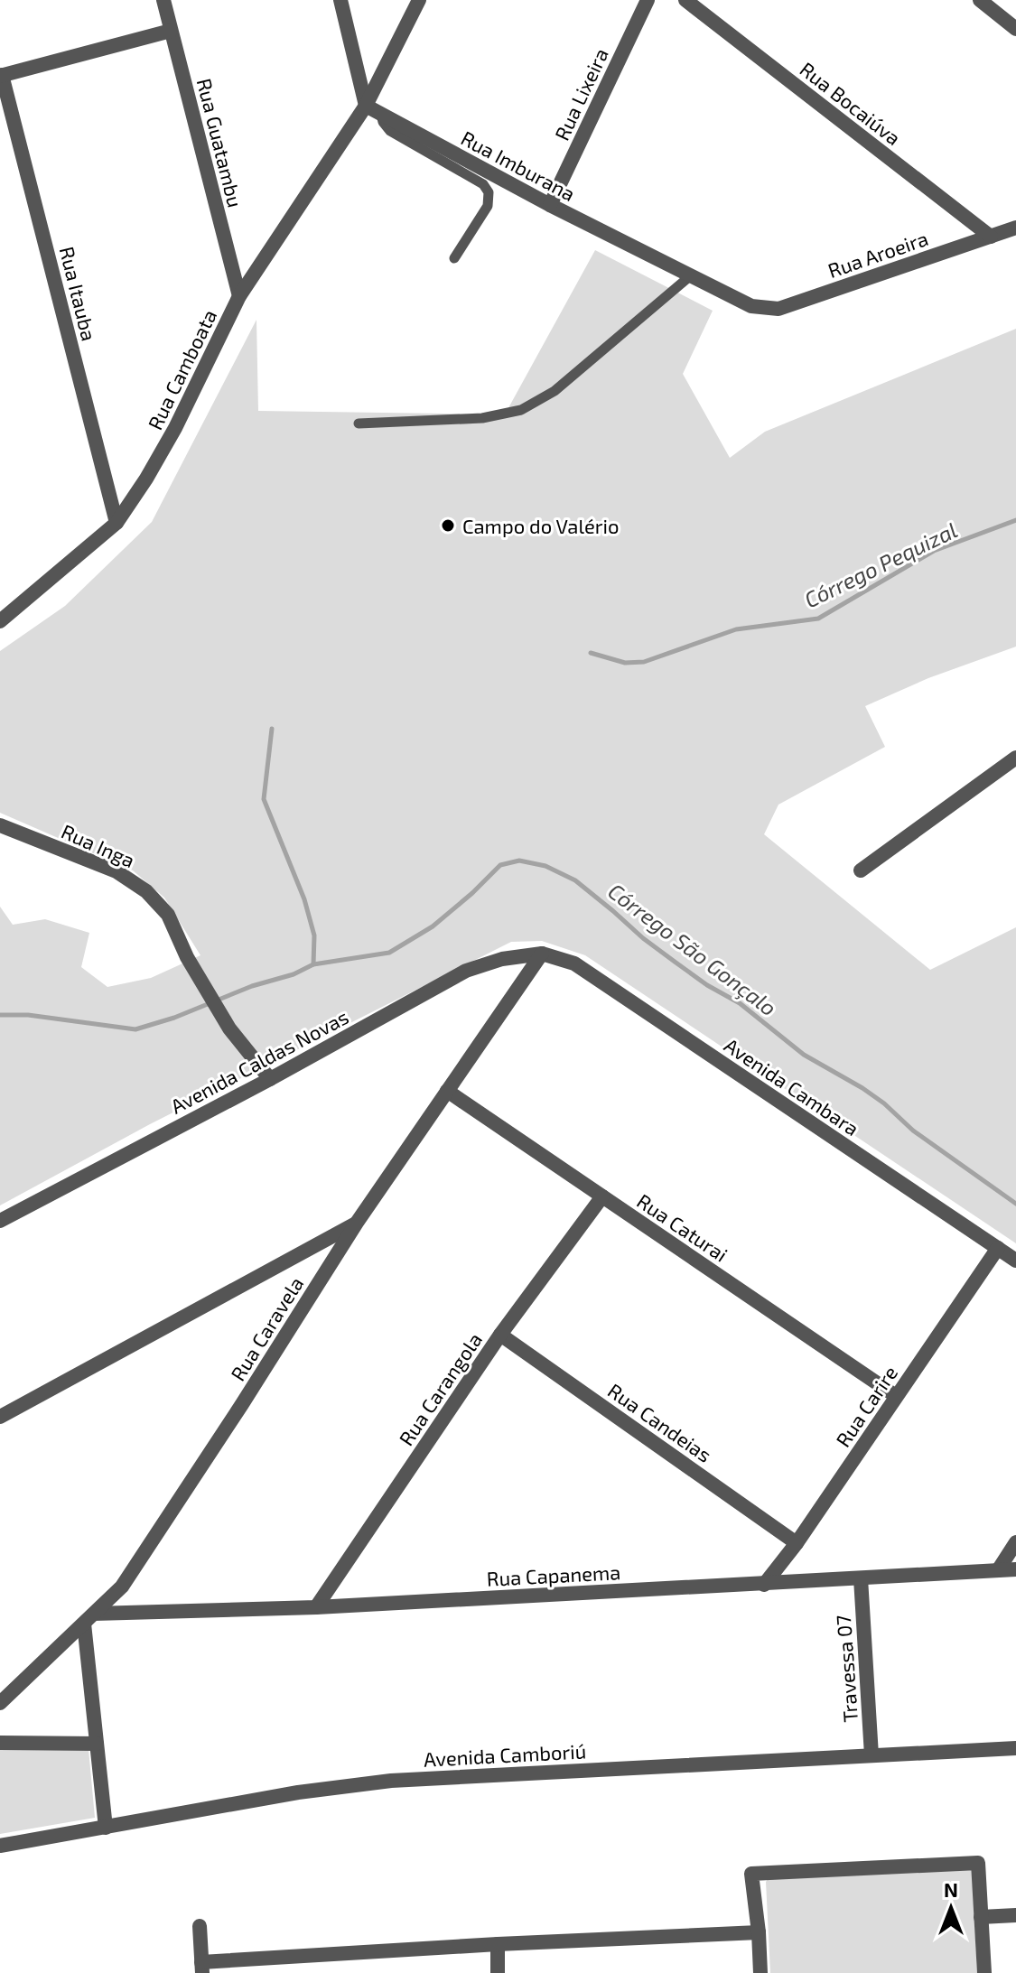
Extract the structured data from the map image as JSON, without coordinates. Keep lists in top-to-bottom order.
{
  "streets": {
    "street": [
      "Rua Lixeira",
      "Rua Bocaiúva",
      "Rua Guatambu",
      "Rua Imburana",
      "Rua Aroeira",
      "Rua Itauba",
      "Rua Camboata",
      "Rua Inga",
      "Avenida Caldas Novas",
      "Avenida Cambara",
      "Rua Caturai",
      "Rua Caravela",
      "Rua Carangola",
      "Rua Carire",
      "Rua Candeias",
      "Rua Capanema",
      "Travessa 07",
      "Avenida Camboriú"
    ]
  },
  "crossings": [
    ["Rua Lixeira", "Rua Imburana"],
    ["Rua Bocaiúva", "Rua Aroeira"],
    ["Rua Guatambu", "Rua Camboata"],
    ["Rua Imburana", "Rua Aroeira"],
    ["Rua Imburana", "Rua Camboata"],
    ["Rua Itauba", "Rua Camboata"],
    ["Rua Inga", "Avenida Caldas Novas"],
    ["Avenida Caldas Novas", "Avenida Cambara"],
    ["Avenida Caldas Novas", "Rua Caravela"],
    ["Avenida Cambara", "Rua Caravela"],
    ["Avenida Cambara", "Rua Carire"],
    ["Rua Caturai", "Rua Caravela"],
    ["Rua Caturai", "Rua Carangola"],
    ["Rua Caturai", "Rua Carire"],
    ["Rua Caravela", "Rua Capanema"],
    ["Rua Carangola", "Rua Candeias"],
    ["Rua Carangola", "Rua Capanema"],
    ["Rua Carire", "Rua Candeias"],
    ["Rua Carire", "Rua Capanema"],
    ["Rua Capanema", "Travessa 07"],
    ["Travessa 07", "Avenida Camboriú"]
  ],
  "water": ["Córrego Pequizal", "Córrego São Gonçalo"],
  "places": ["Campo do Valério"],
  "north": "top"
}
